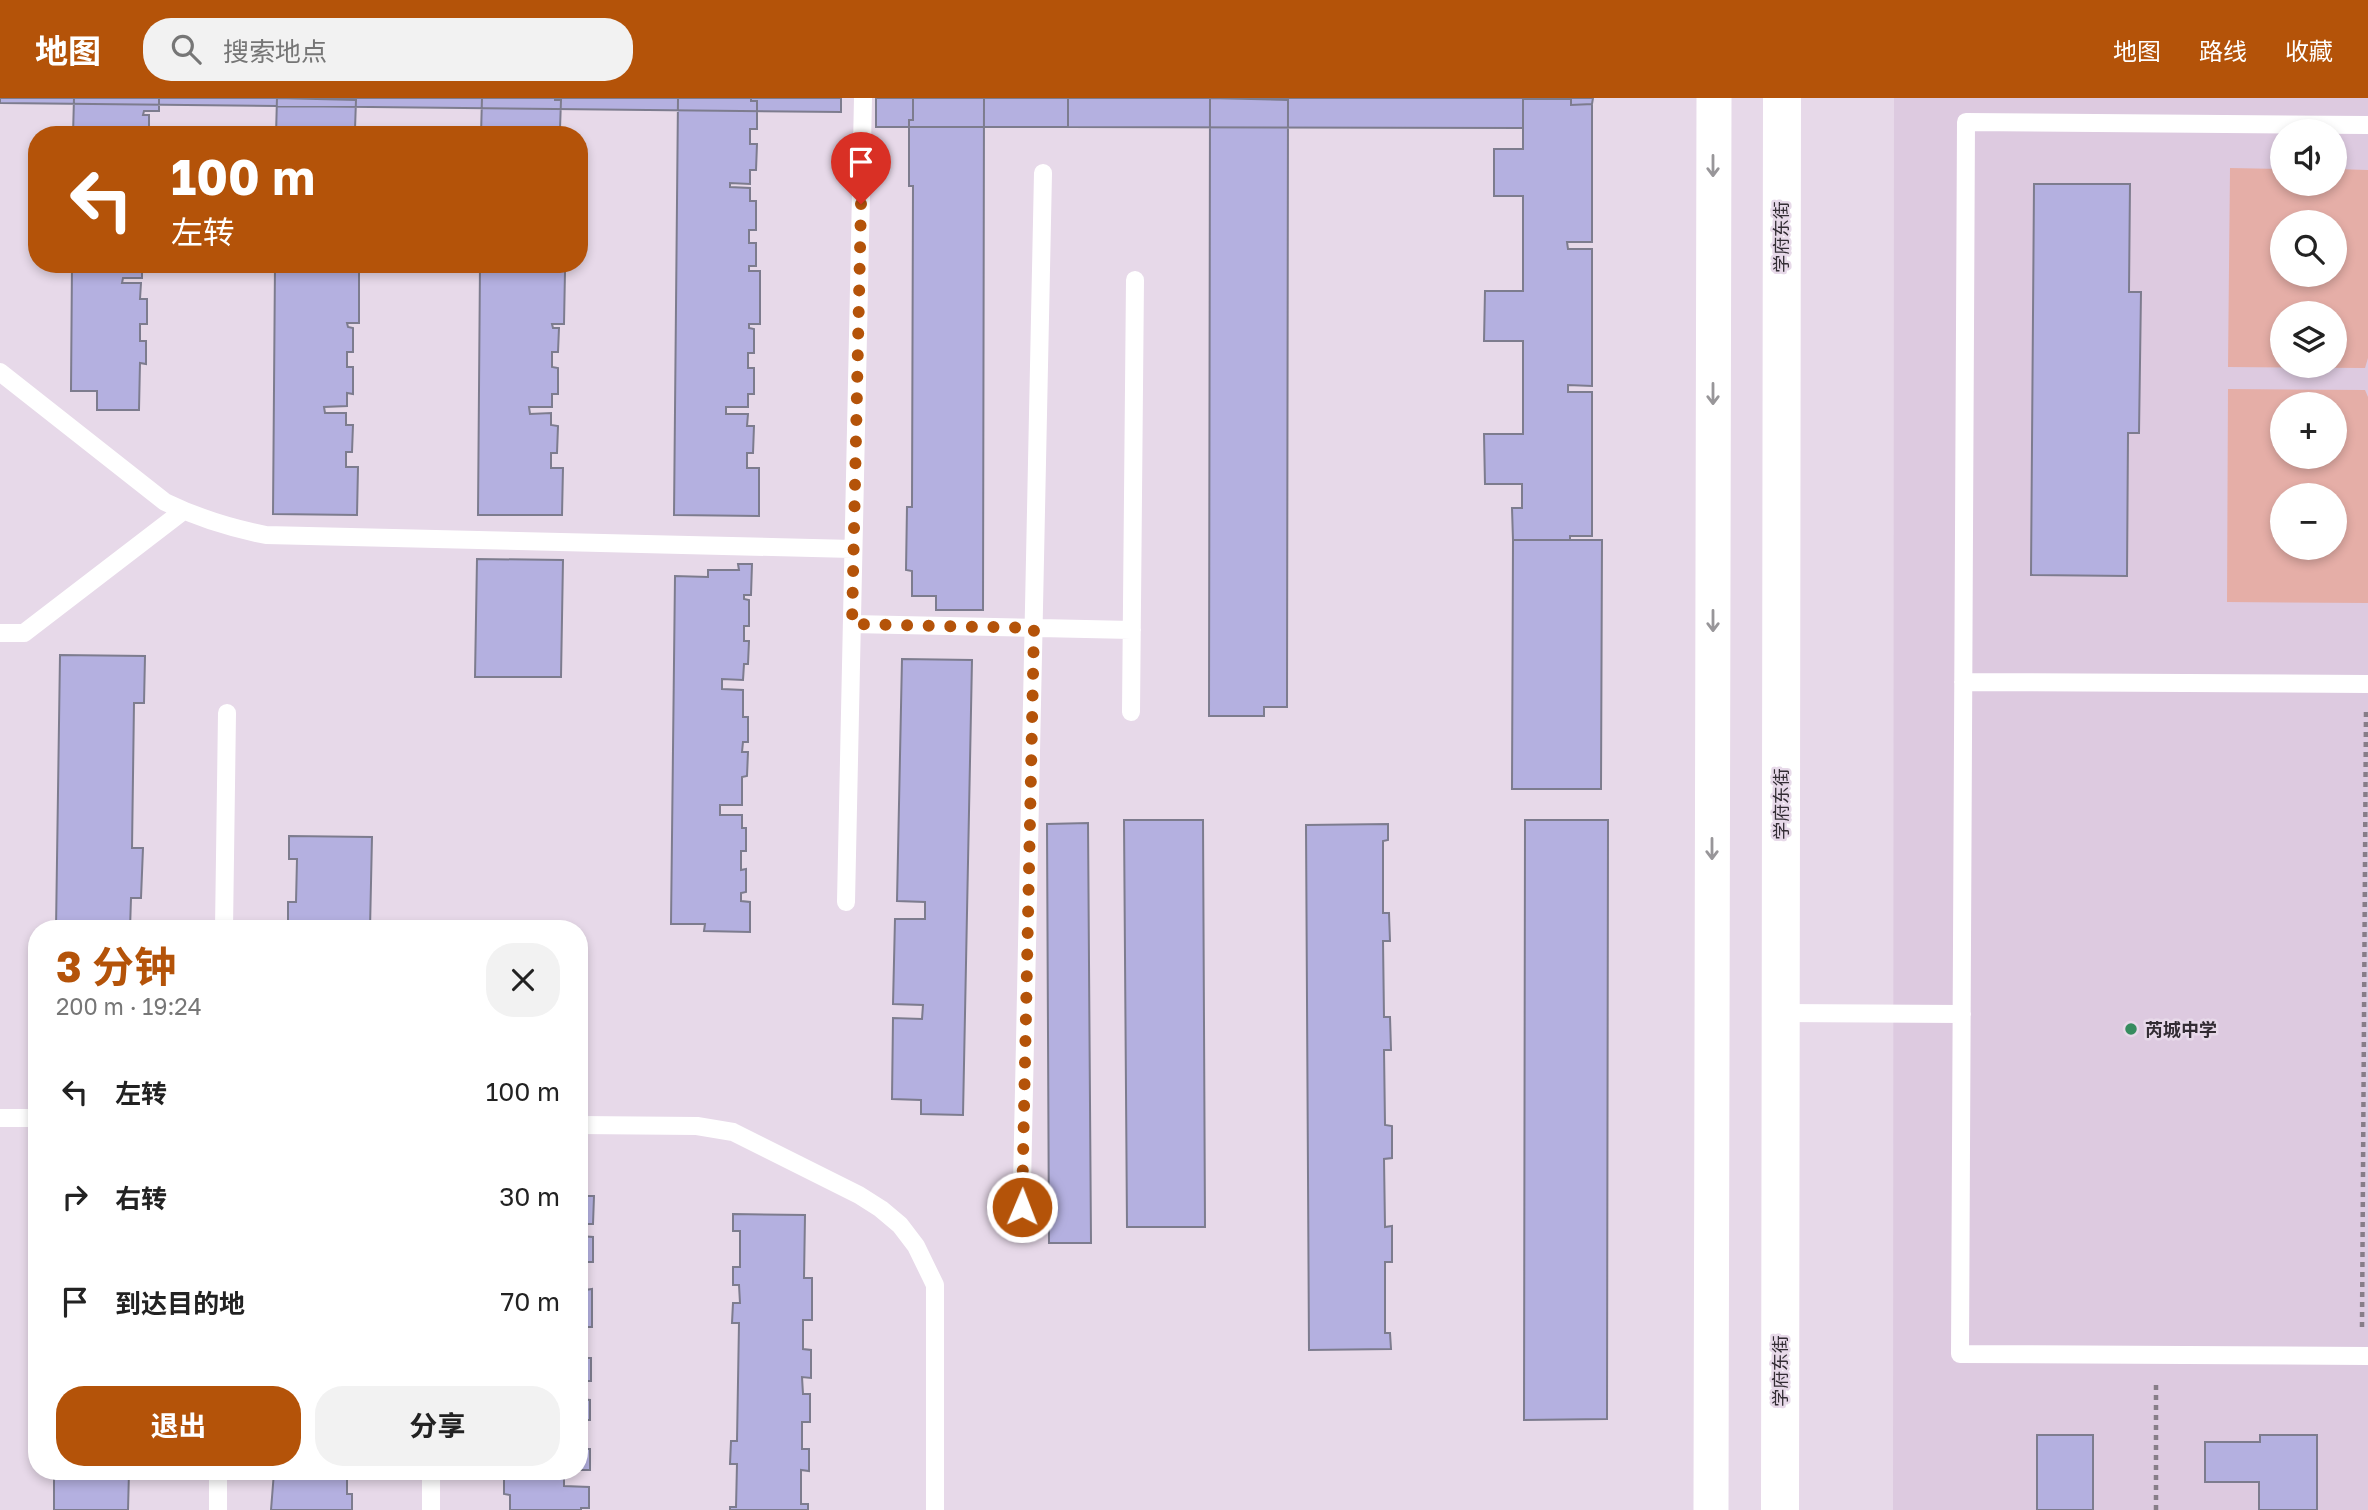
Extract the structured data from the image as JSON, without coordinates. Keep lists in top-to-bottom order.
{
  "streets": {
    "street": ["学府东街"]
  },
  "places": ["芮城中学"],
  "page": {
    "header": "地图",
    "search": "搜索地点",
    "nav": ["地图", "路线", "收藏"],
    "map_buttons": ["+", "−"],
    "turn": ["100 m", "左转"],
    "heading": ["3 分钟", "200 m · 19:24"],
    "list": [
      {
        "name": "左转",
        "value": "100 m"
      },
      {
        "name": "右转",
        "value": "30 m"
      },
      {
        "name": "到达目的地",
        "value": "70 m"
      }
    ],
    "buttons": ["退出", "分享"]
  }
}
